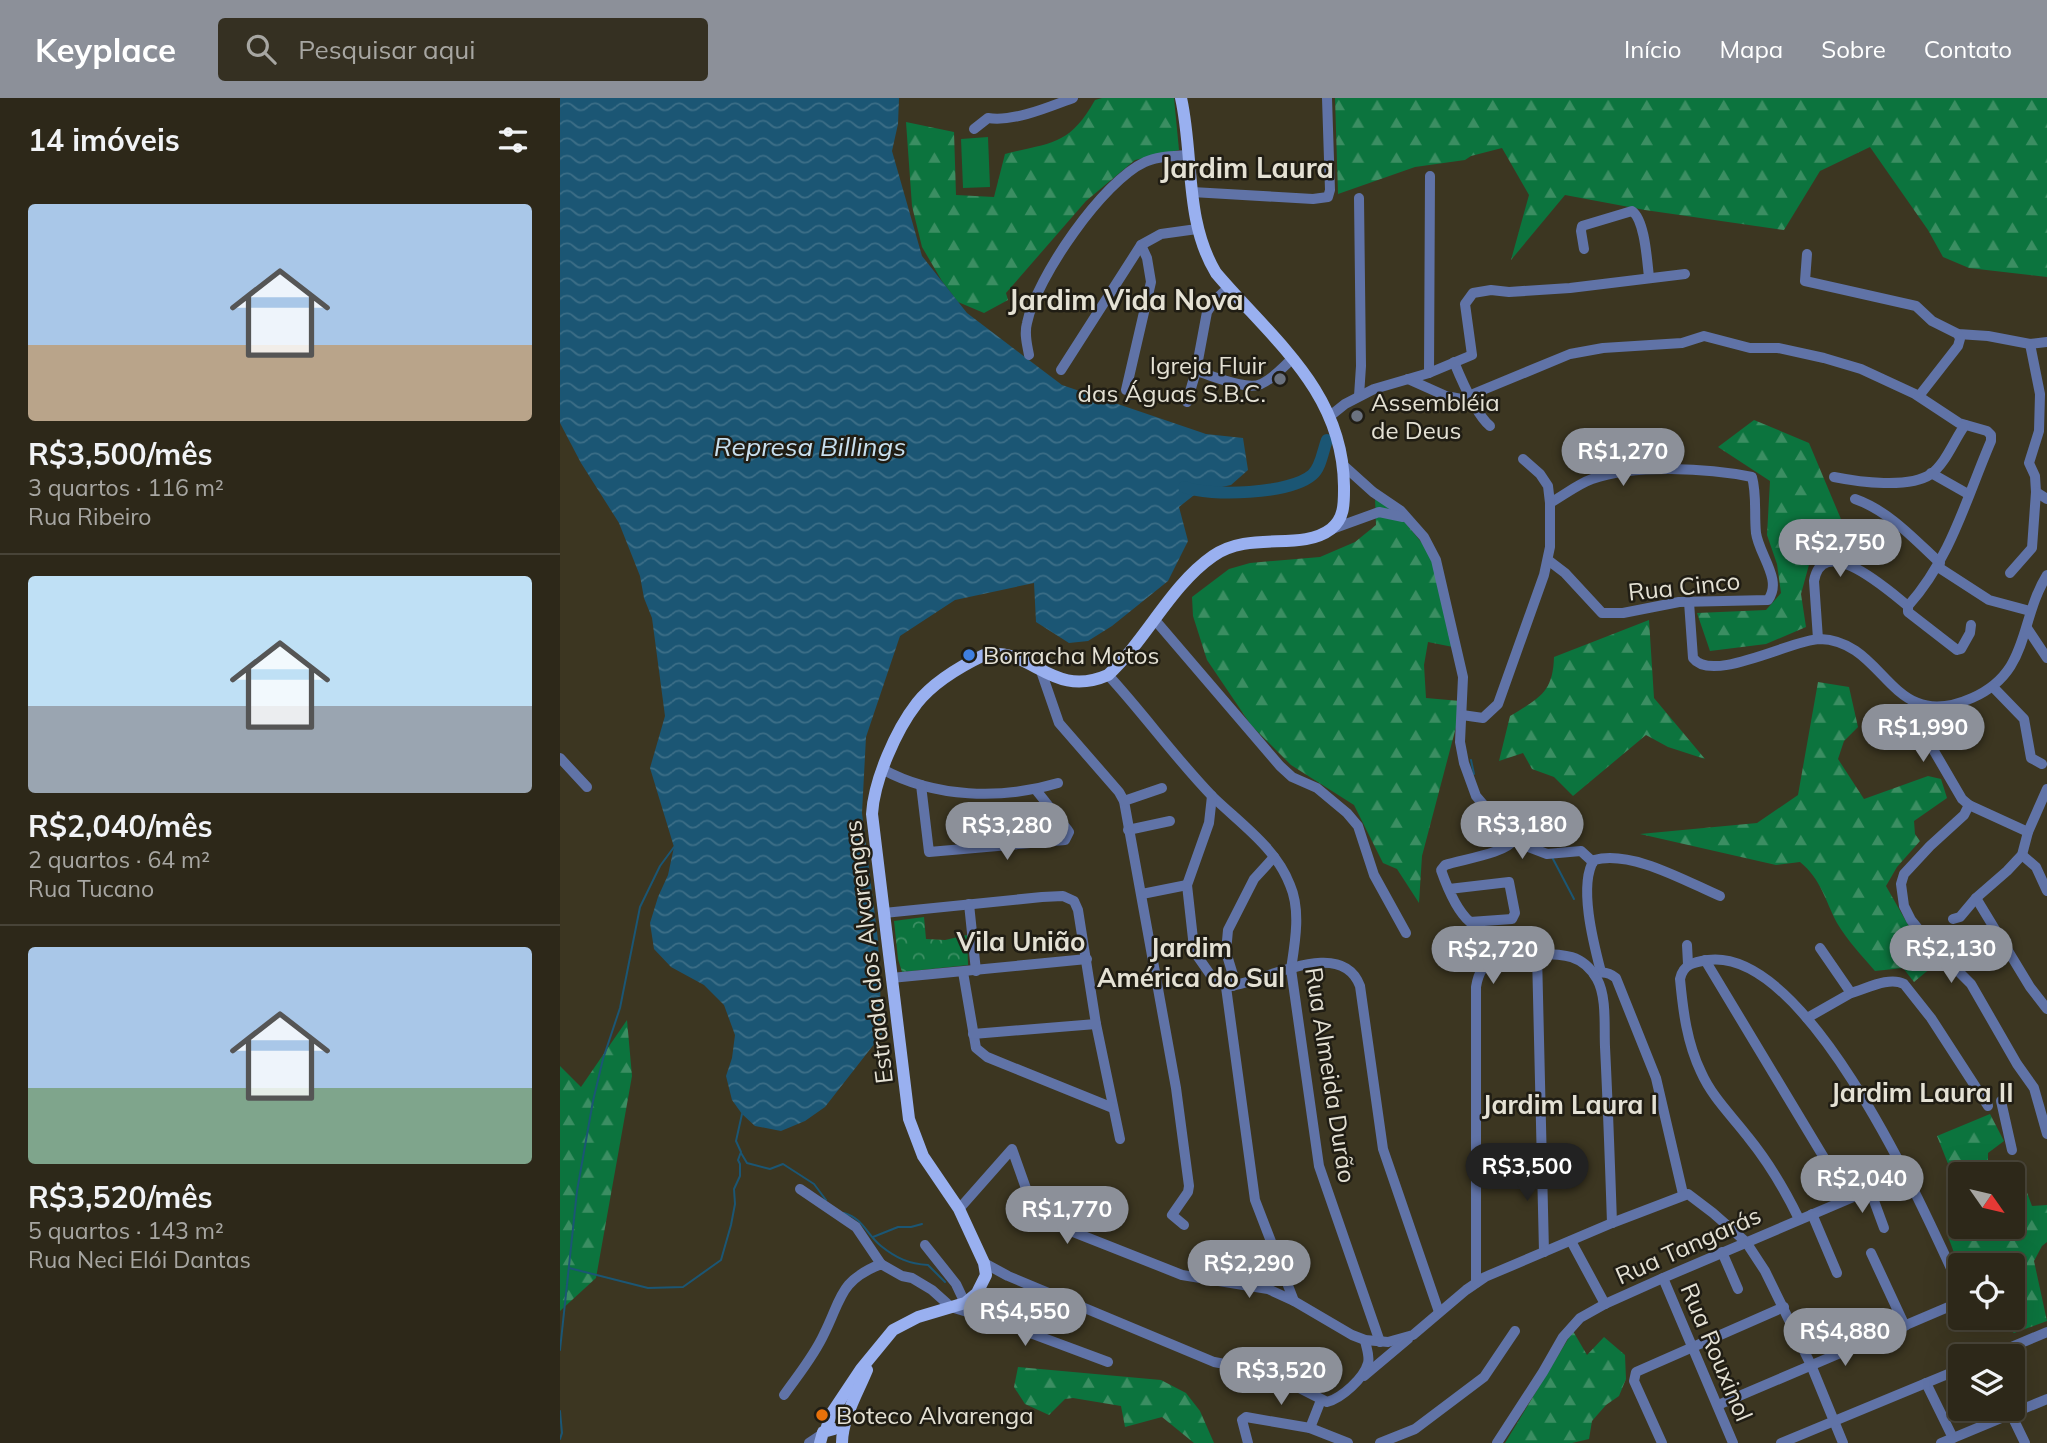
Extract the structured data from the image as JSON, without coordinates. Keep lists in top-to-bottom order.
{
  "streets": {
    "main road": ["Estrada dos Alvarengas"],
    "street": [
      "Rua Cinco",
      "Rua Almeida Durão",
      "Rua Tangarás",
      "Rua Rouxinol"
    ]
  },
  "crossings": [
    ["Estrada dos Alvarengas", "Rua Almeida Durão"],
    ["Rua Tangarás", "Rua Rouxinol"]
  ],
  "districts": [
    "Jardim Laura",
    "Jardim Vida Nova",
    "Vila União",
    "Jardim América do Sul",
    "Jardim Laura II",
    "Jardim Laura I"
  ],
  "water": ["Represa Billings"],
  "places": [
    "Igreja Fluir das Águas S.B.C.",
    "Assembléia de Deus",
    "Borracha Motos",
    "Boteco Alvarenga"
  ],
  "north": "bottom right",
  "page": {
    "header": "Keyplace",
    "search": "Pesquisar aqui",
    "nav": [
      "Início",
      "Mapa",
      "Sobre",
      "Contato"
    ],
    "heading": "14 imóveis",
    "list": [
      {
        "name": "R$3,500/mês",
        "note": "3 quartos · 116 m² · Rua Ribeiro"
      },
      {
        "name": "R$2,040/mês",
        "note": "2 quartos · 64 m² · Rua Tucano"
      },
      {
        "name": "R$3,520/mês",
        "note": "5 quartos · 143 m² · Rua Neci Elói Dantas"
      }
    ],
    "price": [
      "R$1,270",
      "R$2,750",
      "R$1,990",
      "R$3,180",
      "R$3,280",
      "R$2,130",
      "R$2,720",
      "R$3,500",
      "R$2,040",
      "R$1,770",
      "R$2,290",
      "R$4,550",
      "R$4,880",
      "R$3,520"
    ]
  }
}
